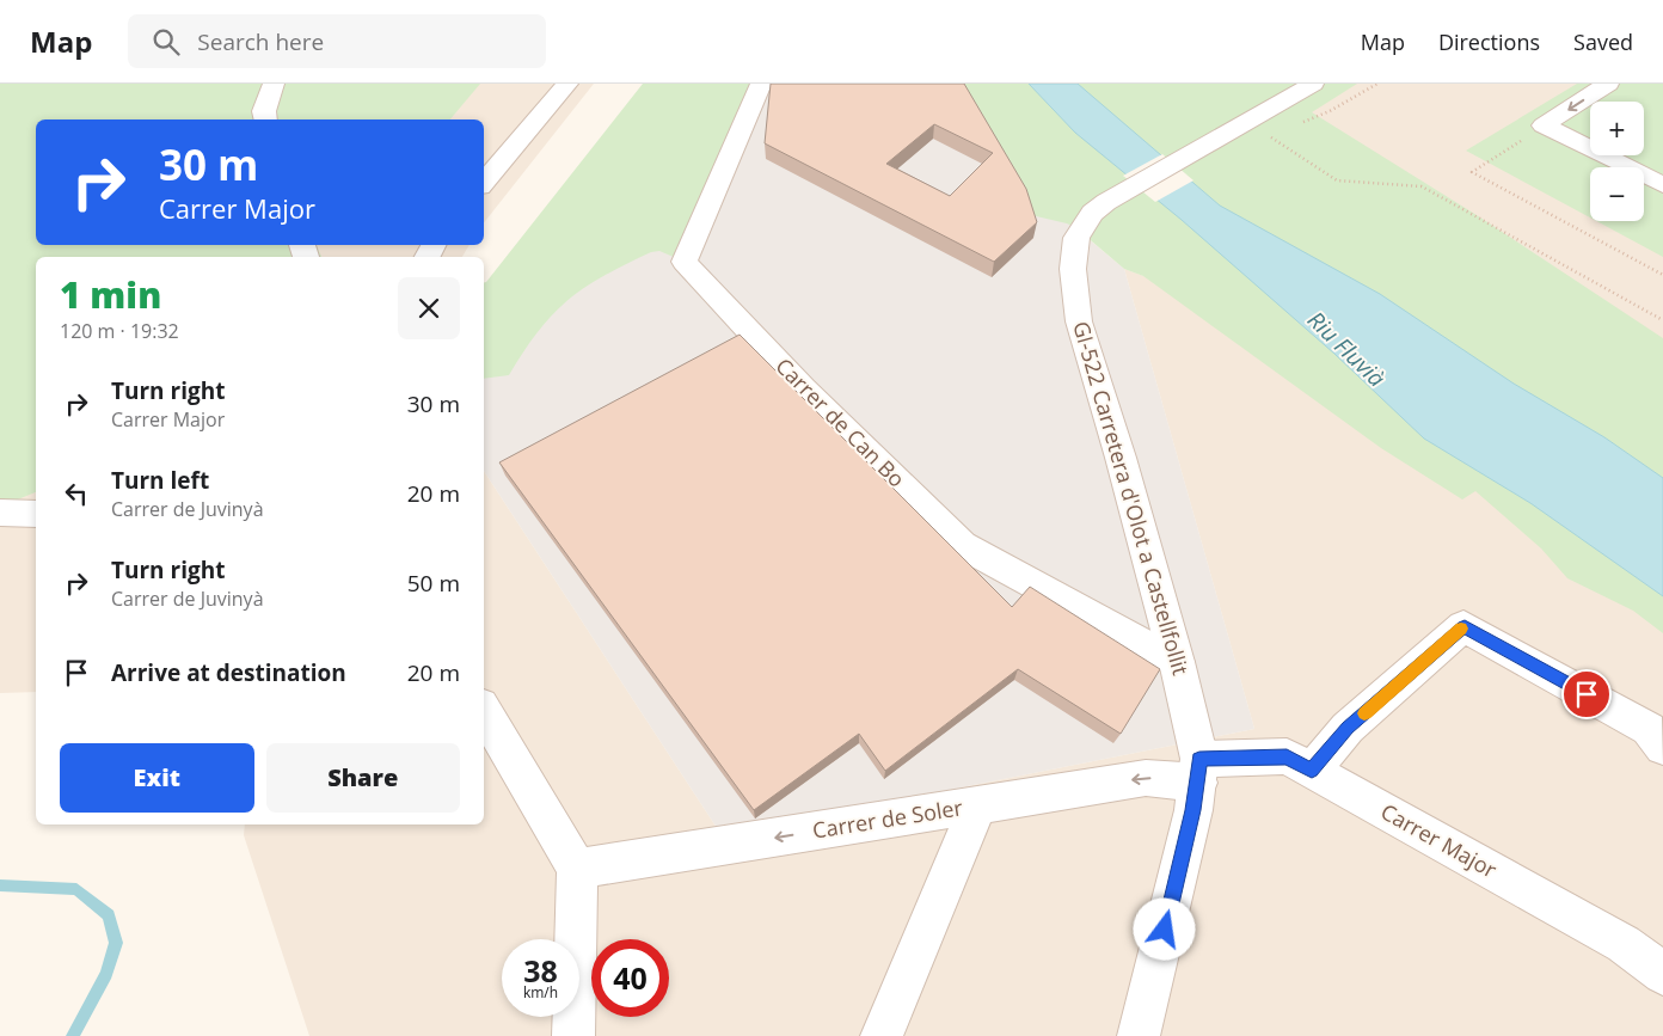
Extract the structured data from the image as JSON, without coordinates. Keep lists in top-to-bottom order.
{
  "streets": {
    "street": [
      "Carrer de Can Bo",
      "GI-522 Carretera d'Olot a Castellfollit",
      "Carrer de Soler",
      "Carrer Major"
    ]
  },
  "crossings": [
    ["Carrer de Can Bo", "GI-522 Carretera d'Olot a Castellfollit"],
    ["GI-522 Carretera d'Olot a Castellfollit", "Carrer de Soler"],
    ["GI-522 Carretera d'Olot a Castellfollit", "Carrer Major"],
    ["Carrer de Soler", "Carrer Major"]
  ],
  "one_way": ["Carrer de Soler"],
  "water": ["Riu Fluvià"],
  "page": {
    "header": "Map",
    "search": "Search here",
    "nav": ["Map", "Directions", "Saved"],
    "map_buttons": ["+", "−"],
    "turn": ["30 m", "Carrer Major"],
    "heading": ["1 min", "120 m · 19:32"],
    "list": [
      {
        "name": "Turn right",
        "note": "Carrer Major",
        "value": "30 m"
      },
      {
        "name": "Turn left",
        "note": "Carrer de Juvinyà",
        "value": "20 m"
      },
      {
        "name": "Turn right",
        "note": "Carrer de Juvinyà",
        "value": "50 m"
      },
      {
        "name": "Arrive at destination",
        "value": "20 m"
      }
    ],
    "buttons": ["Exit", "Share"],
    "speed": "38 km/h",
    "limit": "40"
  }
}
